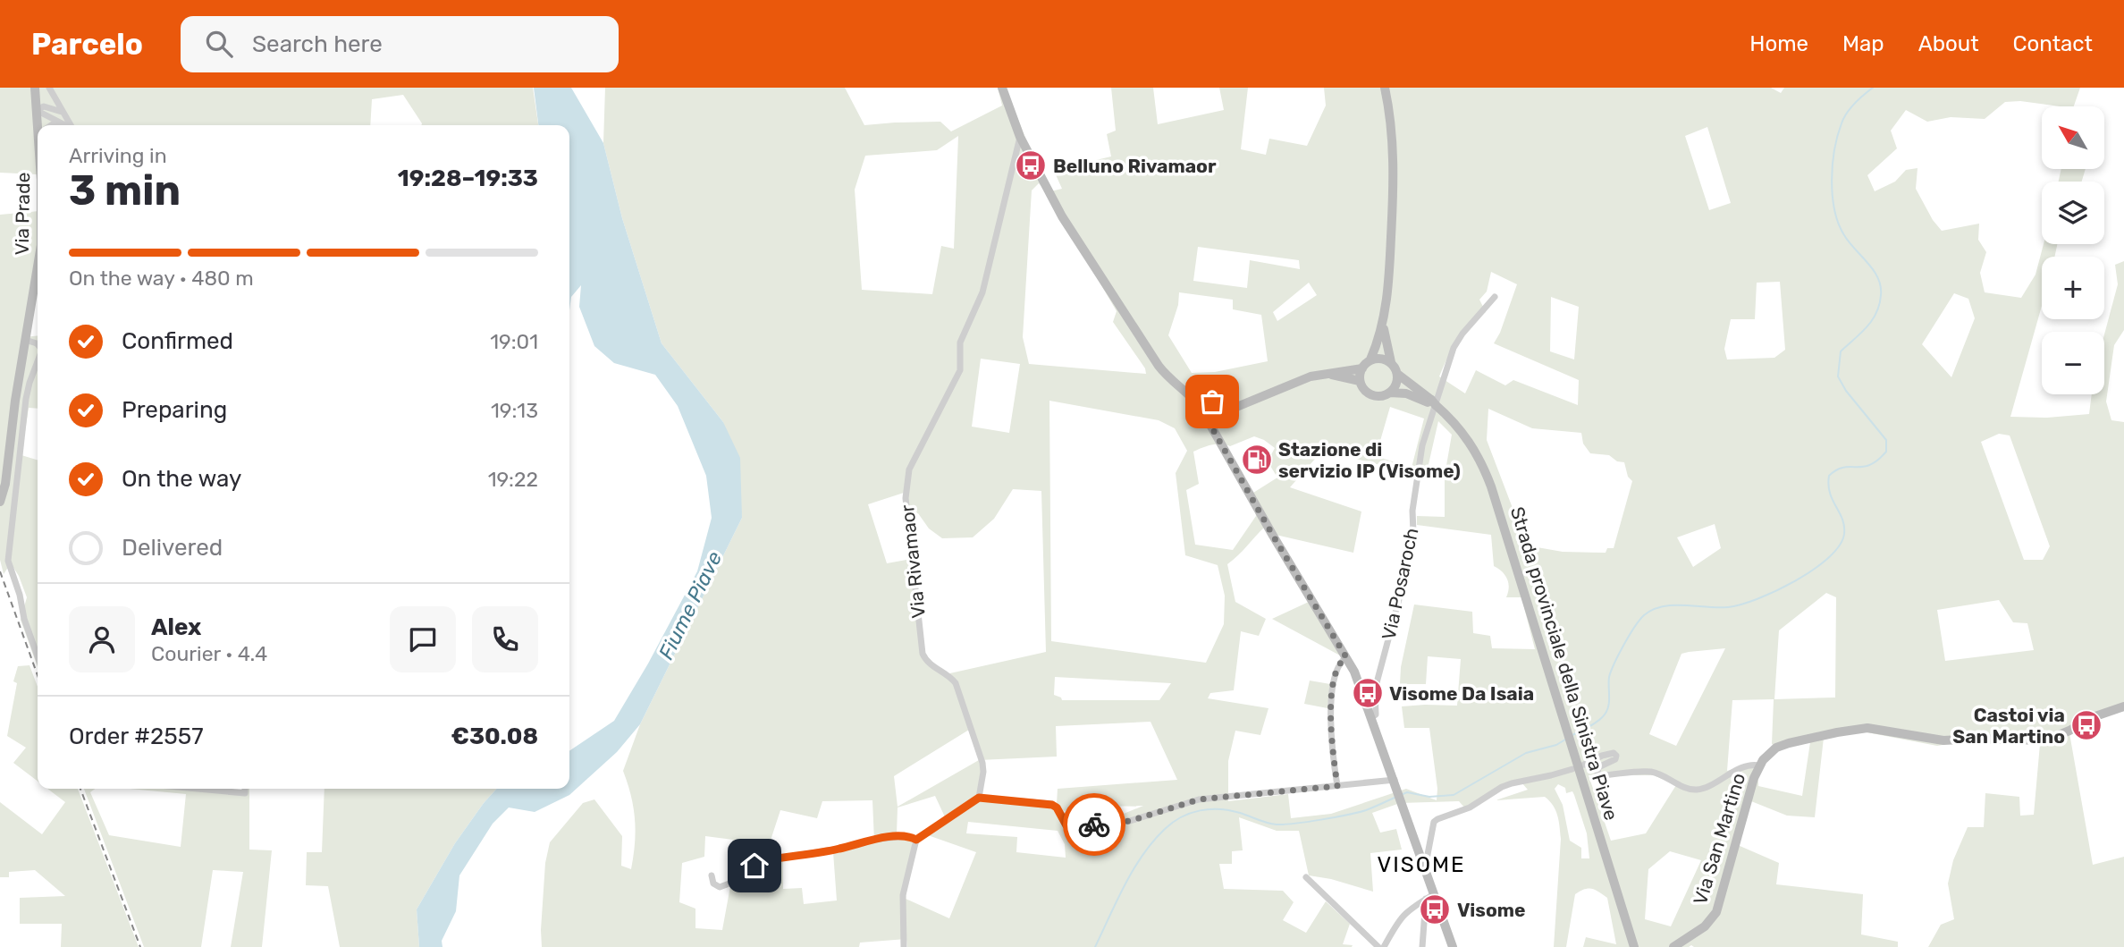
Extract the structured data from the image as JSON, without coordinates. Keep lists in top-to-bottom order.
{
  "streets": {
    "street": [
      "Via Prade",
      "Via Rivamaor",
      "Via Posaroch",
      "Strada provinciale della Sinistra Piave",
      "Via San Martino"
    ]
  },
  "crossings": [
    ["Via Posaroch", "Strada provinciale della Sinistra Piave"]
  ],
  "districts": ["VISOME"],
  "water": ["Fiume Piave"],
  "places": {
    "bus stop": [
      "Belluno Rivamaor",
      "Visome Da Isaia",
      "Castoi via San Martino",
      "Visome"
    ],
    "fuel station": ["Stazione di servizio IP (Visome)"]
  },
  "north": "top left",
  "page": {
    "header": "Parcelo",
    "search": "Search here",
    "nav": [
      "Home",
      "Map",
      "About",
      "Contact"
    ],
    "map_buttons": ["+", "−"],
    "heading": ["3 min", "Arriving in", "19:28–19:33"],
    "panel": [
      "Alex",
      "Courier · 4.4",
      "Order #2557",
      "€30.08"
    ],
    "bar": "On the way · 480 m",
    "list": [
      ["Confirmed", "19:01"],
      ["Preparing", "19:13"],
      ["On the way", "19:22"],
      "Delivered"
    ]
  }
}
